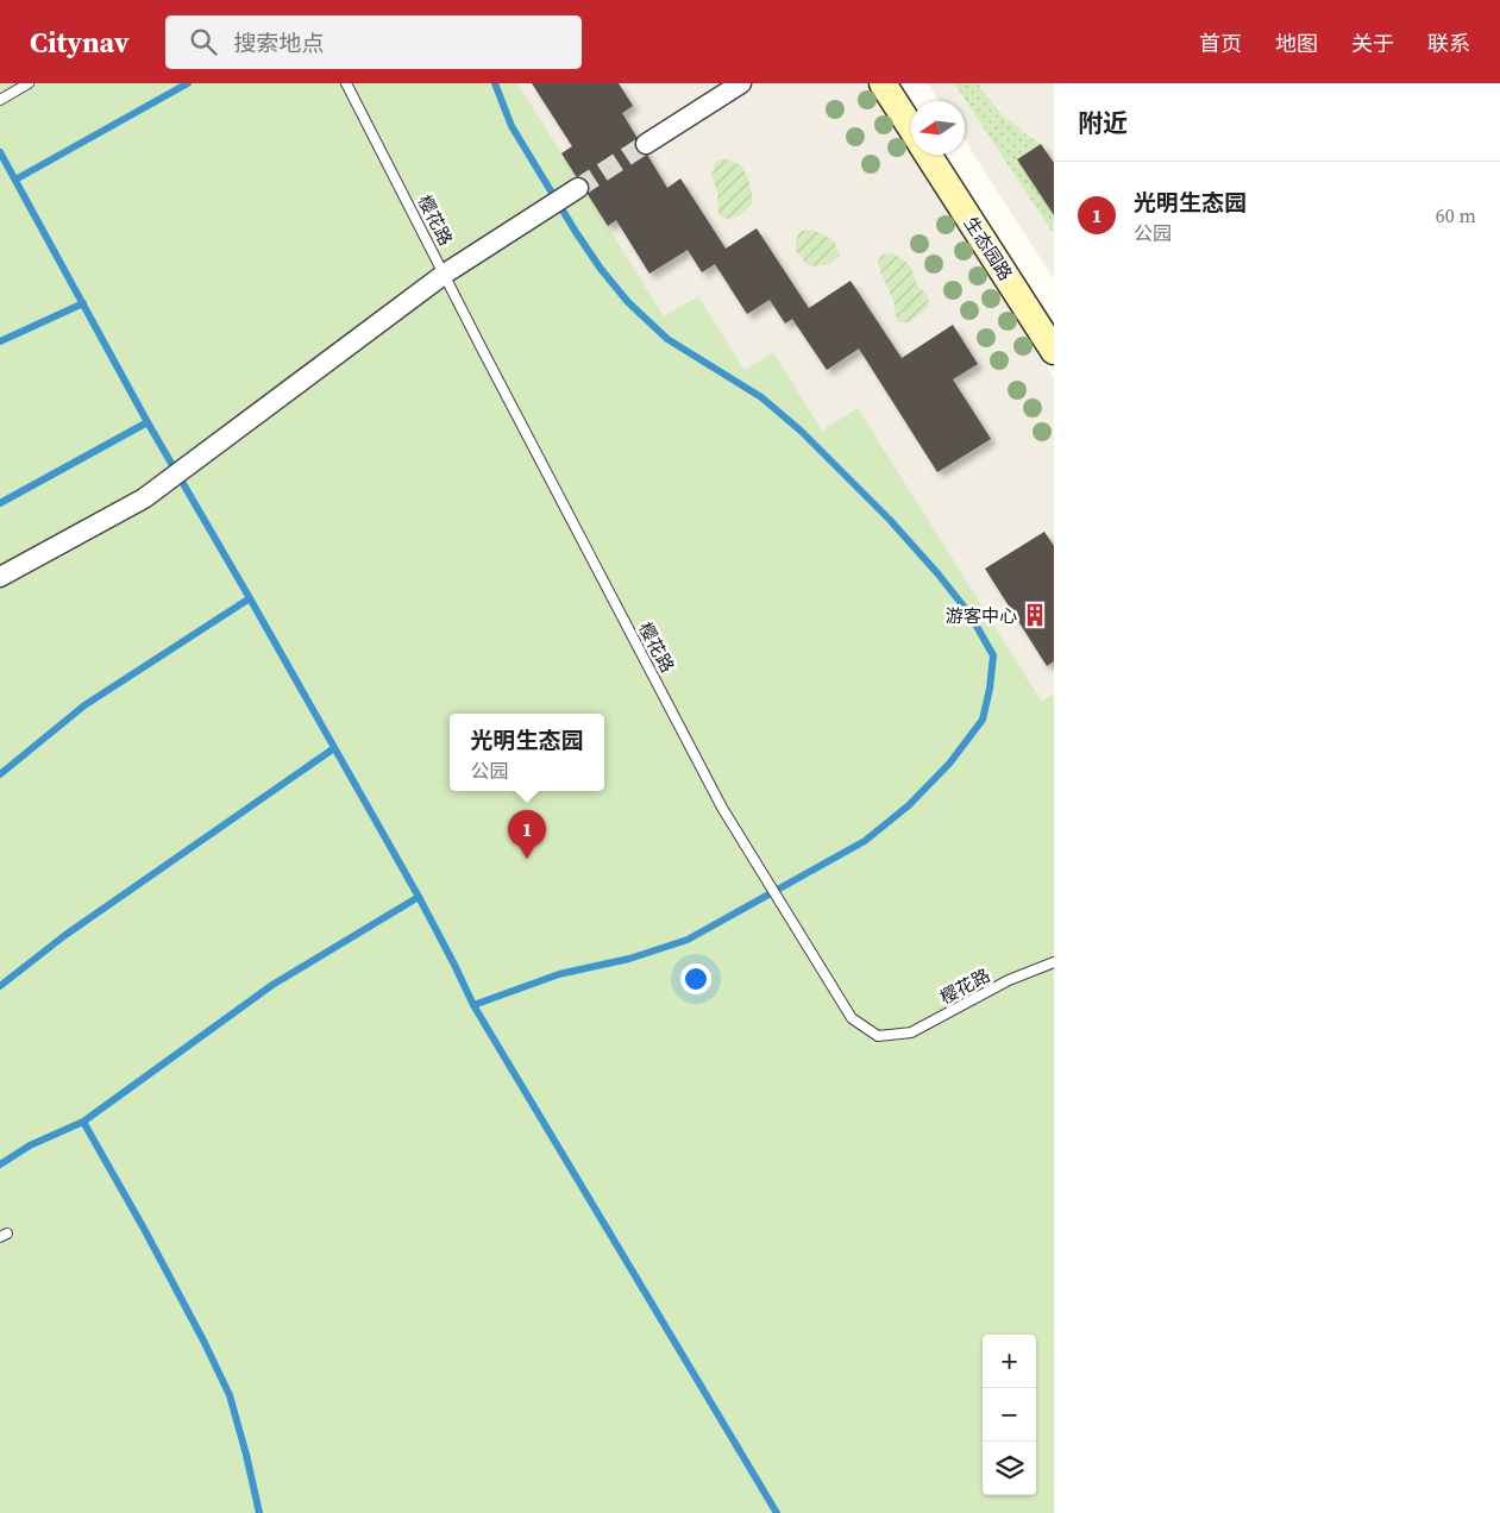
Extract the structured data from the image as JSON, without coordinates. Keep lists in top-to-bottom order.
{
  "streets": {
    "street": ["生态园路"],
    "lane": ["樱花路"]
  },
  "places": {
    "building": ["游客中心"]
  },
  "north": "left",
  "page": {
    "header": "Citynav",
    "search": "搜索地点",
    "nav": [
      "首页",
      "地图",
      "关于",
      "联系"
    ],
    "heading": "附近",
    "list": [
      {
        "mark": "1",
        "name": "光明生态园",
        "note": "公园",
        "value": "60 m"
      }
    ],
    "popup": ["光明生态园", "公园"],
    "pins": "1",
    "map_buttons": ["+", "−"]
  }
}
